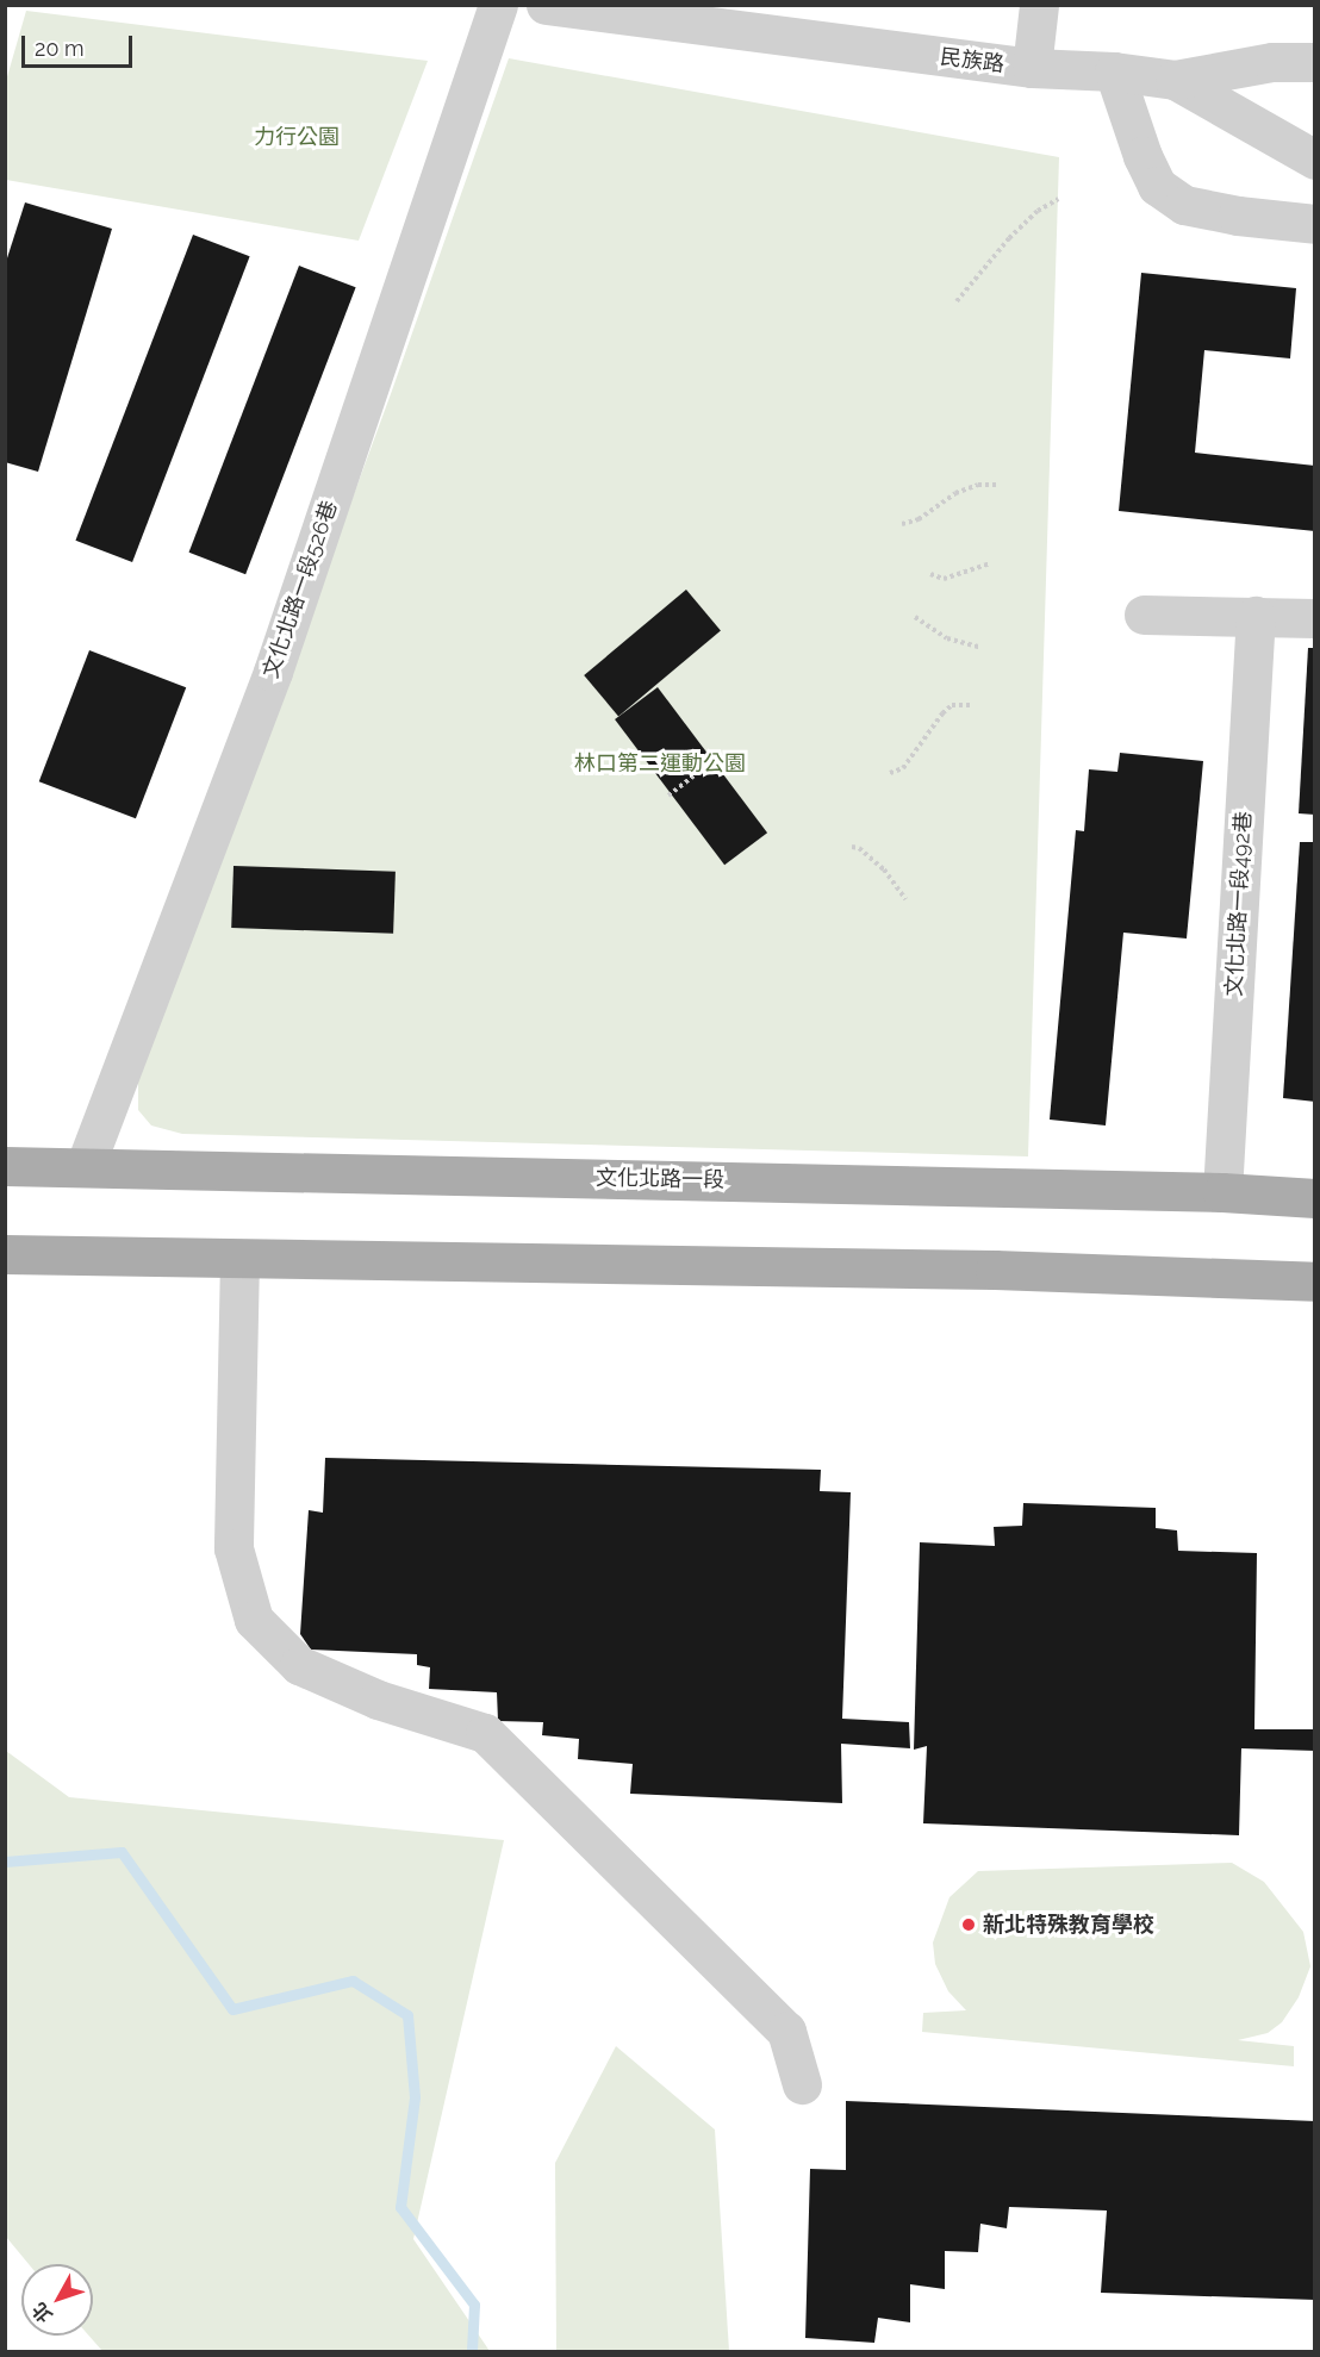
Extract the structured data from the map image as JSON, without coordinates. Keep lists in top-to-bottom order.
{
  "streets": {
    "main road": ["文化北路一段"],
    "street": ["民族路", "文化北路一段526巷", "文化北路一段492巷"]
  },
  "crossings": [
    ["文化北路一段526巷", "文化北路一段"],
    ["文化北路一段492巷", "文化北路一段"]
  ],
  "parks": ["力行公園", "林口第二運動公園"],
  "places": ["新北特殊教育學校"],
  "scale_bar": "20 m",
  "north": "bottom left"
}
